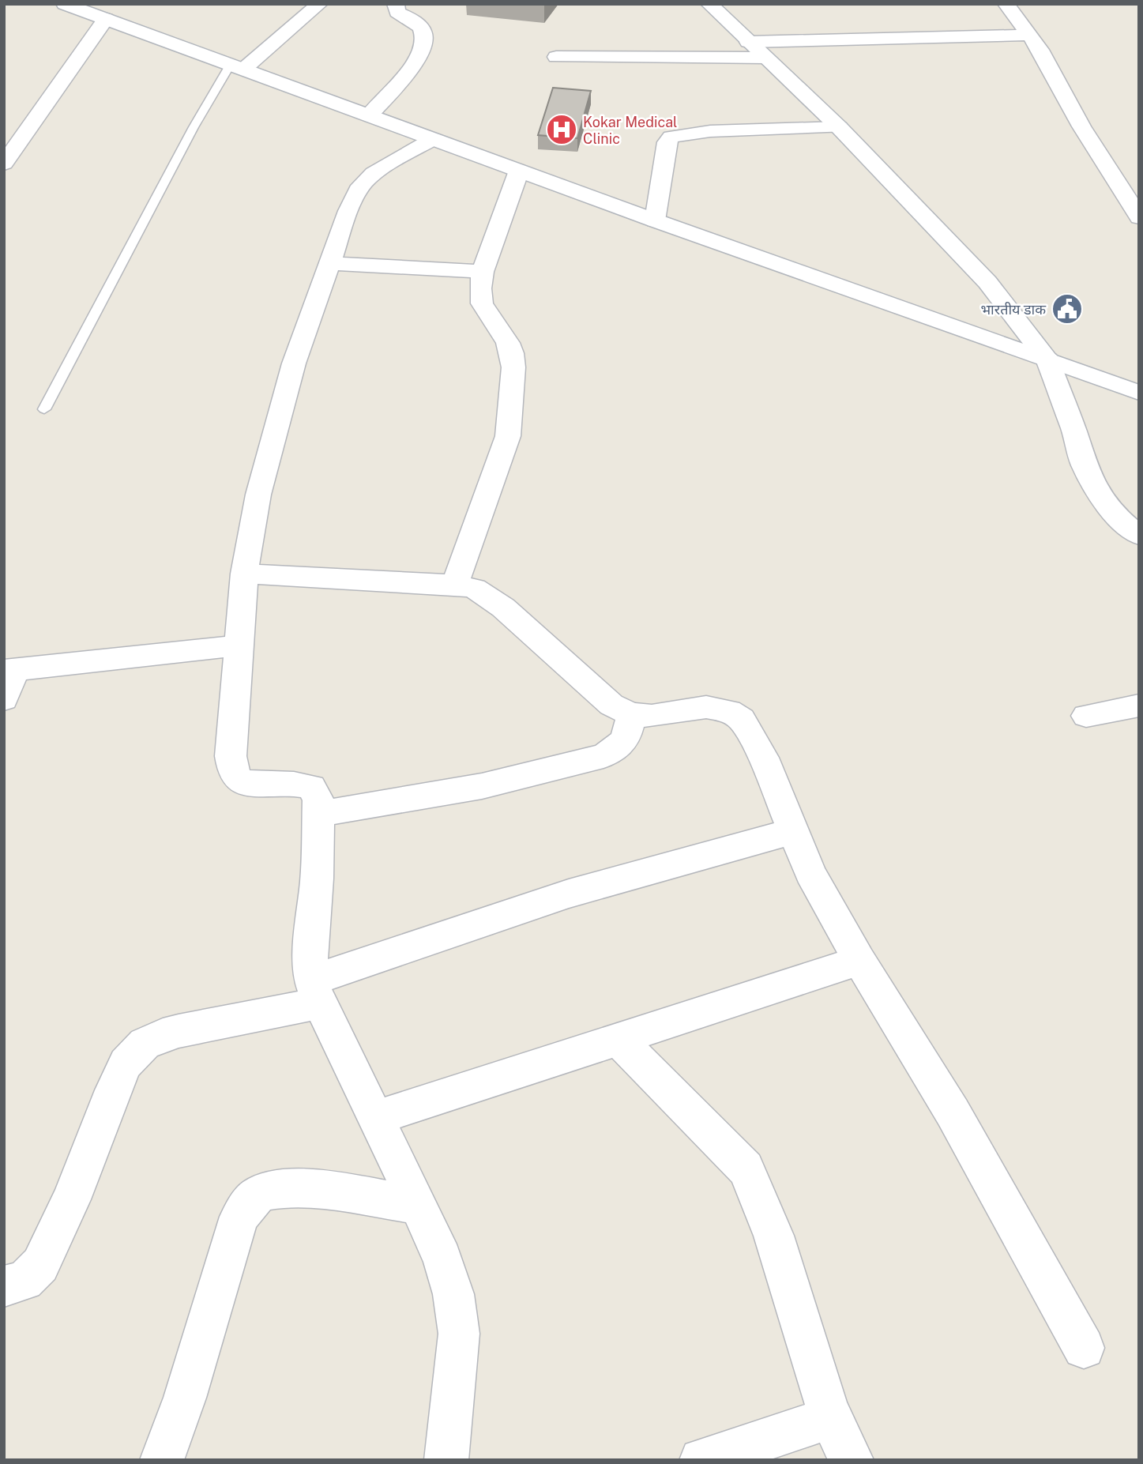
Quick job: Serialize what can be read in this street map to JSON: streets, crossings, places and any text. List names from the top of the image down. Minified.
{"places":{"hospital":["Kokar Medical Clinic"],"public building":["भारतीय डाक"]}}
